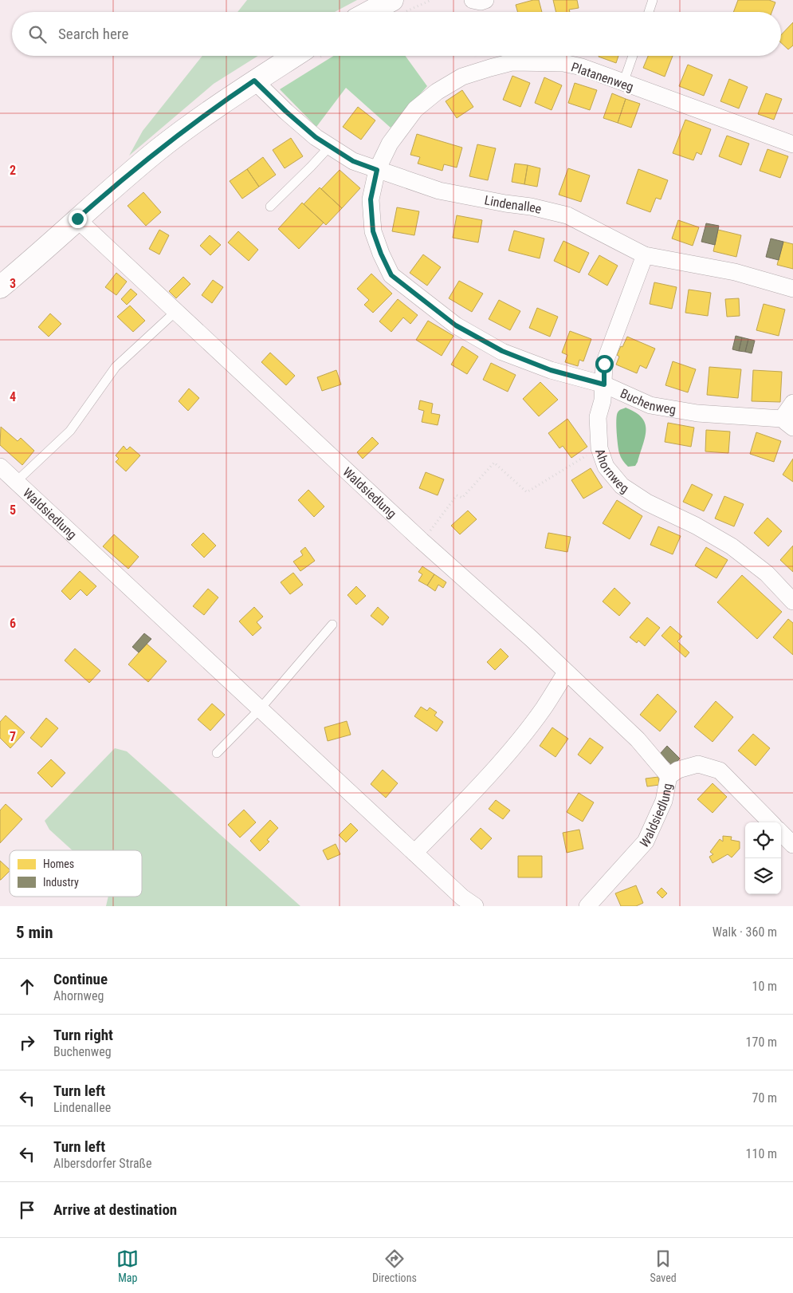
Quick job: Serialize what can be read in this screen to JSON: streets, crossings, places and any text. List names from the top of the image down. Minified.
{"streets":{"street":["Platanenweg","Lindenallee","Buchenweg","Ahornweg","Waldsiedlung"]},"crossings":[["Platanenweg","Lindenallee"],["Platanenweg","Buchenweg"],["Lindenallee","Buchenweg"],["Lindenallee","Ahornweg"],["Buchenweg","Ahornweg"]],"legend":["Homes","Industry"],"page":{"search":"Search here","heading":["5 min","Walk · 360 m"],"list":[["Continue","Ahornweg","10 m"],["Turn right","Buchenweg","170 m"],["Turn left","Lindenallee","70 m"],["Turn left","Albersdorfer Straße","110 m"],"Arrive at destination"],"nav":["Map","Directions","Saved"]},"grid":{"rows":["2","3","4","5","6","7"]}}
